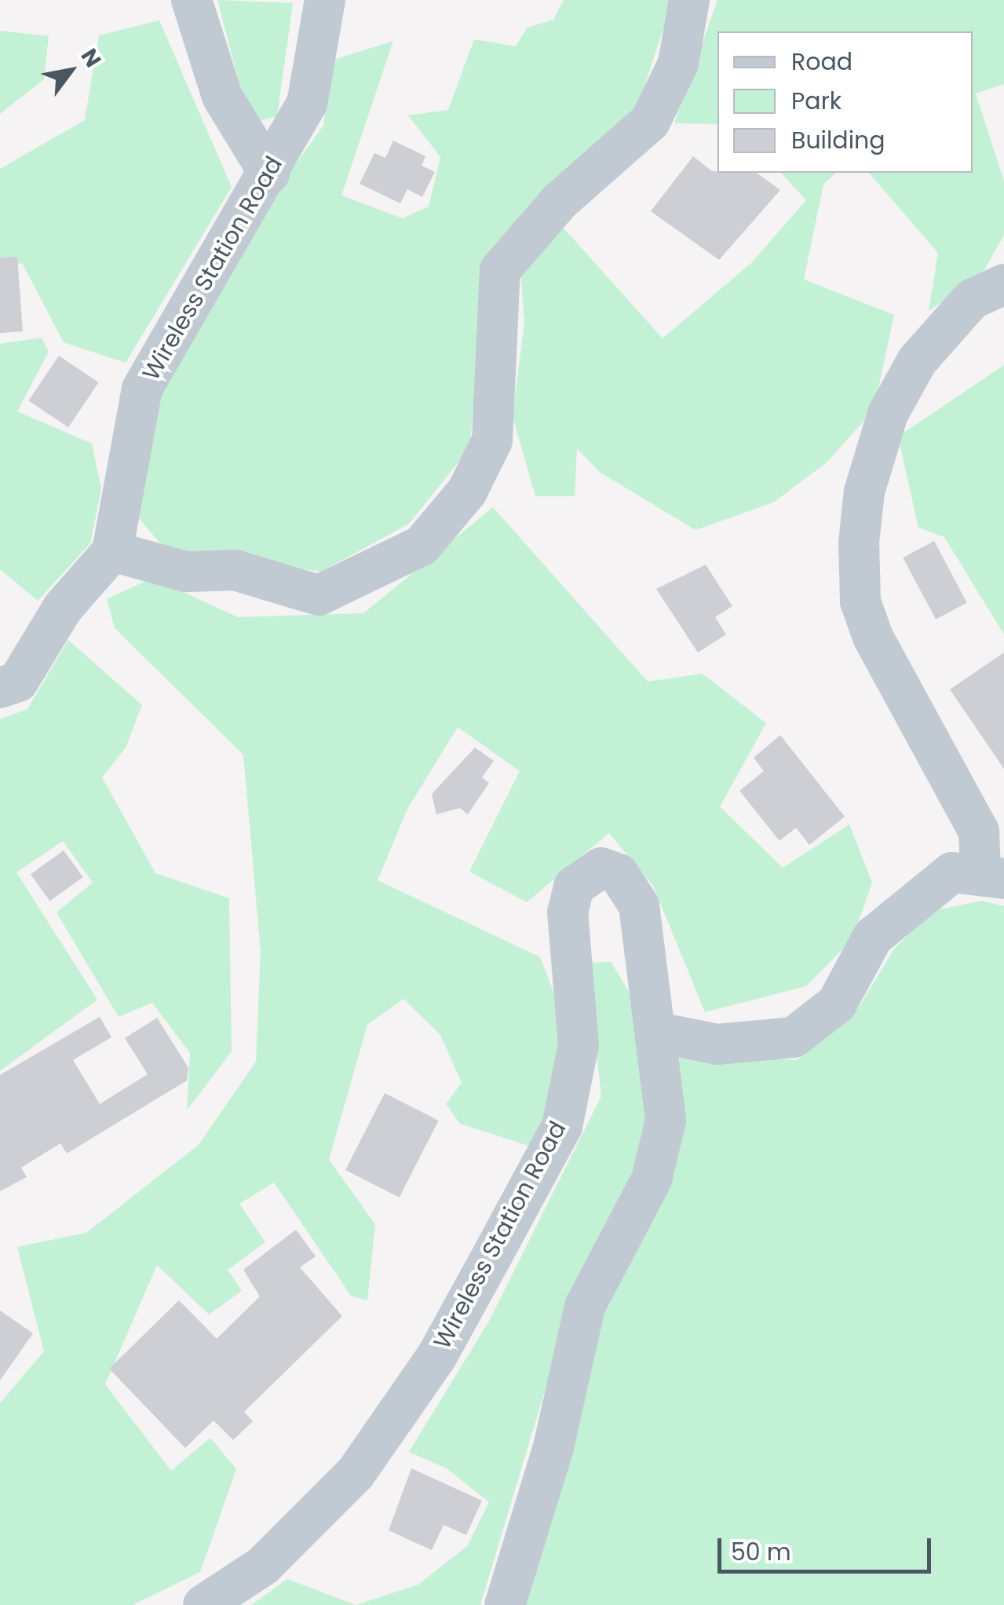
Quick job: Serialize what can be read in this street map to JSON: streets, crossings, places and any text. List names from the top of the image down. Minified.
{"streets":{"street":["Wireless Station Road"]},"legend":["Road","Park","Building"],"scale_bar":"50 m","north":"top right"}
